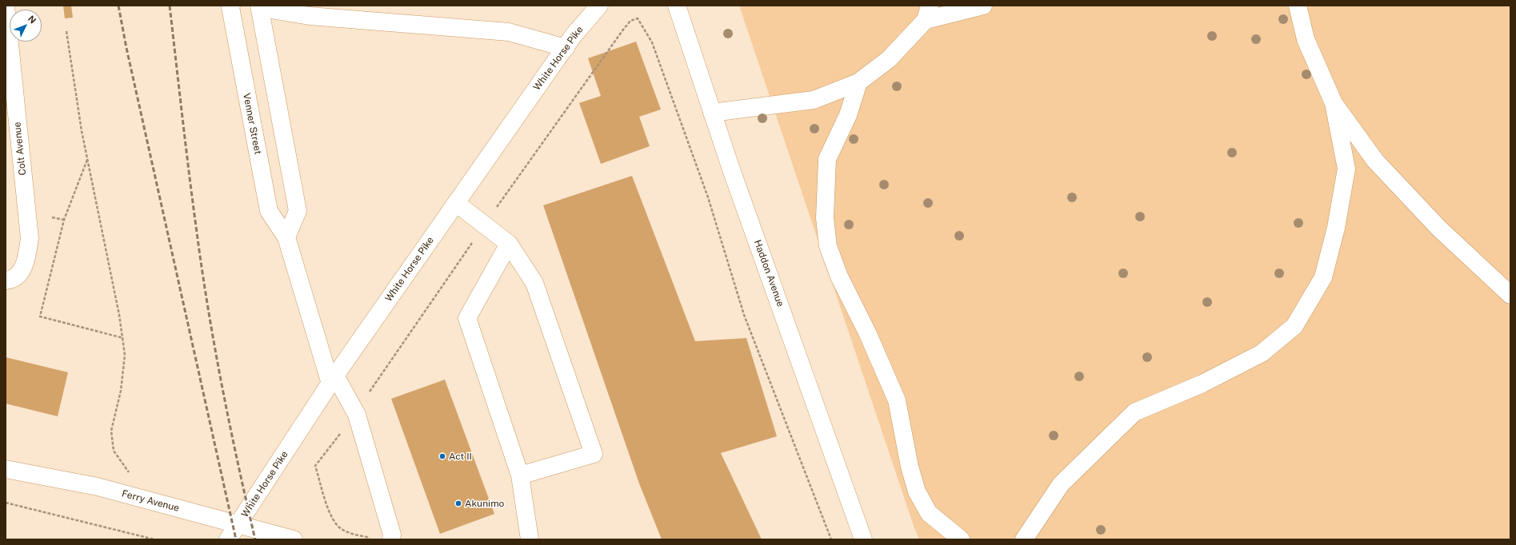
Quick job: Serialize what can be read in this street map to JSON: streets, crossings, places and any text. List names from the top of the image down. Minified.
{"streets":{"main road":["White Horse Pike","Venner Street","Colt Avenue","Haddon Avenue","Ferry Avenue"]},"crossings":[["White Horse Pike","Venner Street"],["White Horse Pike","Ferry Avenue"]],"places":["Act II","Akunimo"],"north":"top right"}
